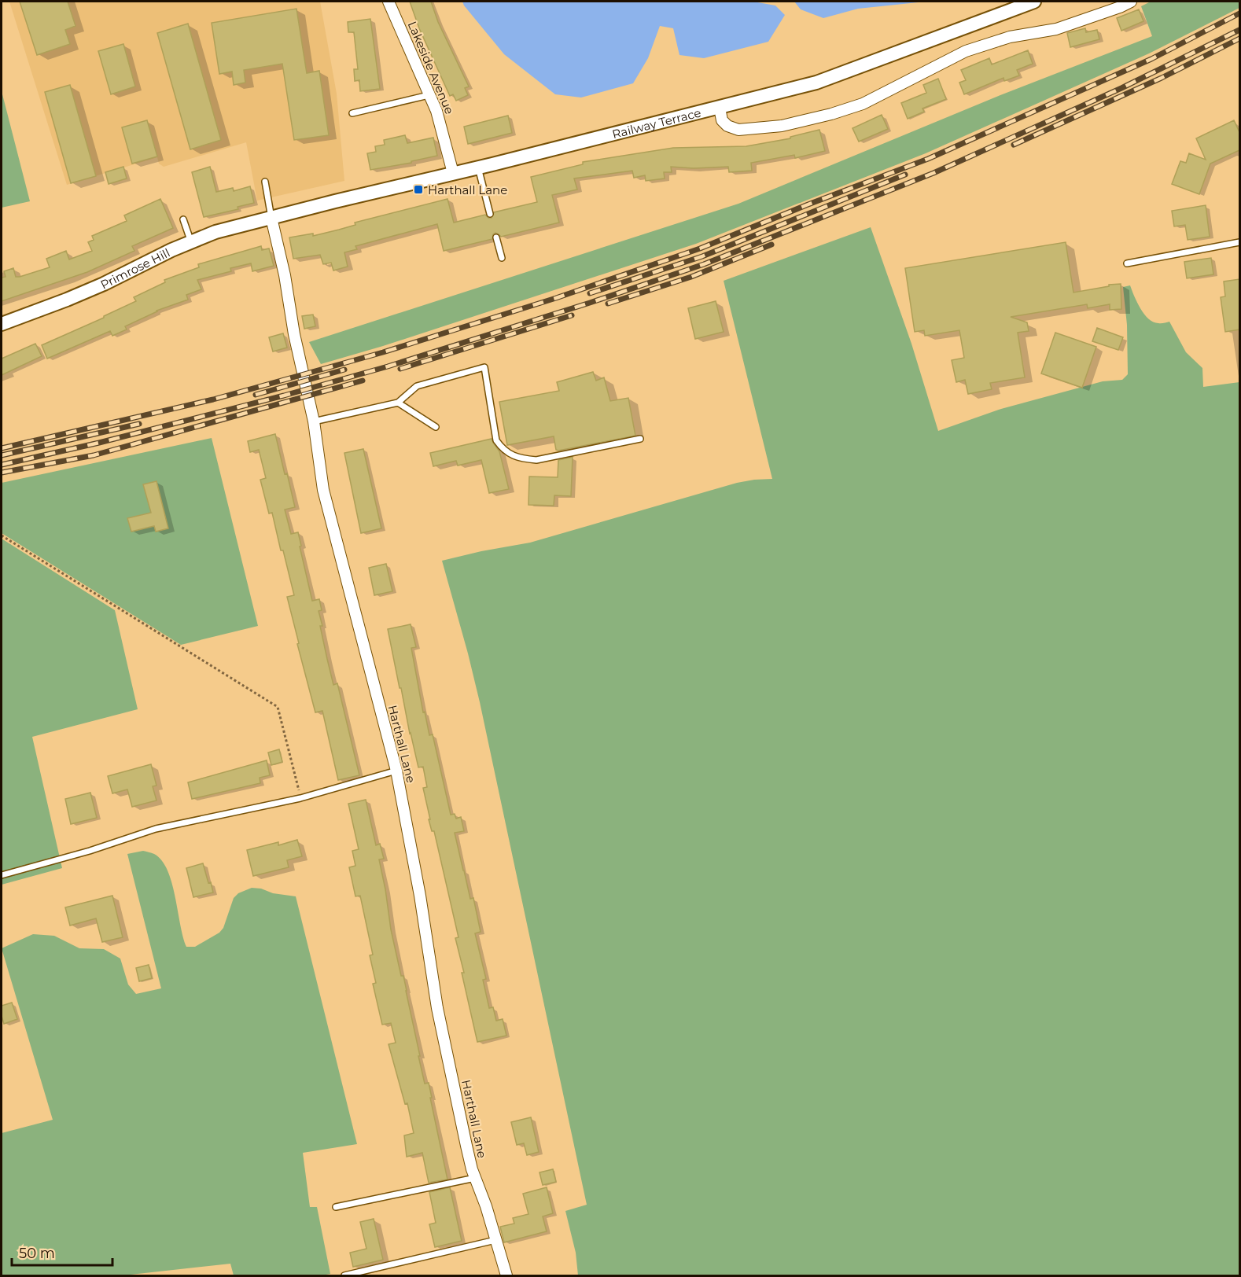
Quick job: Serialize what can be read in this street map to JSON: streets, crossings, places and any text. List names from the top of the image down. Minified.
{"streets":{"street":["Lakeside Avenue","Railway Terrace","Primrose Hill","Harthall Lane"]},"crossings":[["Lakeside Avenue","Railway Terrace"],["Railway Terrace","Primrose Hill"],["Railway Terrace","Harthall Lane"],["Primrose Hill","Harthall Lane"]],"places":{"transit":["Harthall Lane"]},"scale_bar":"50 m"}
